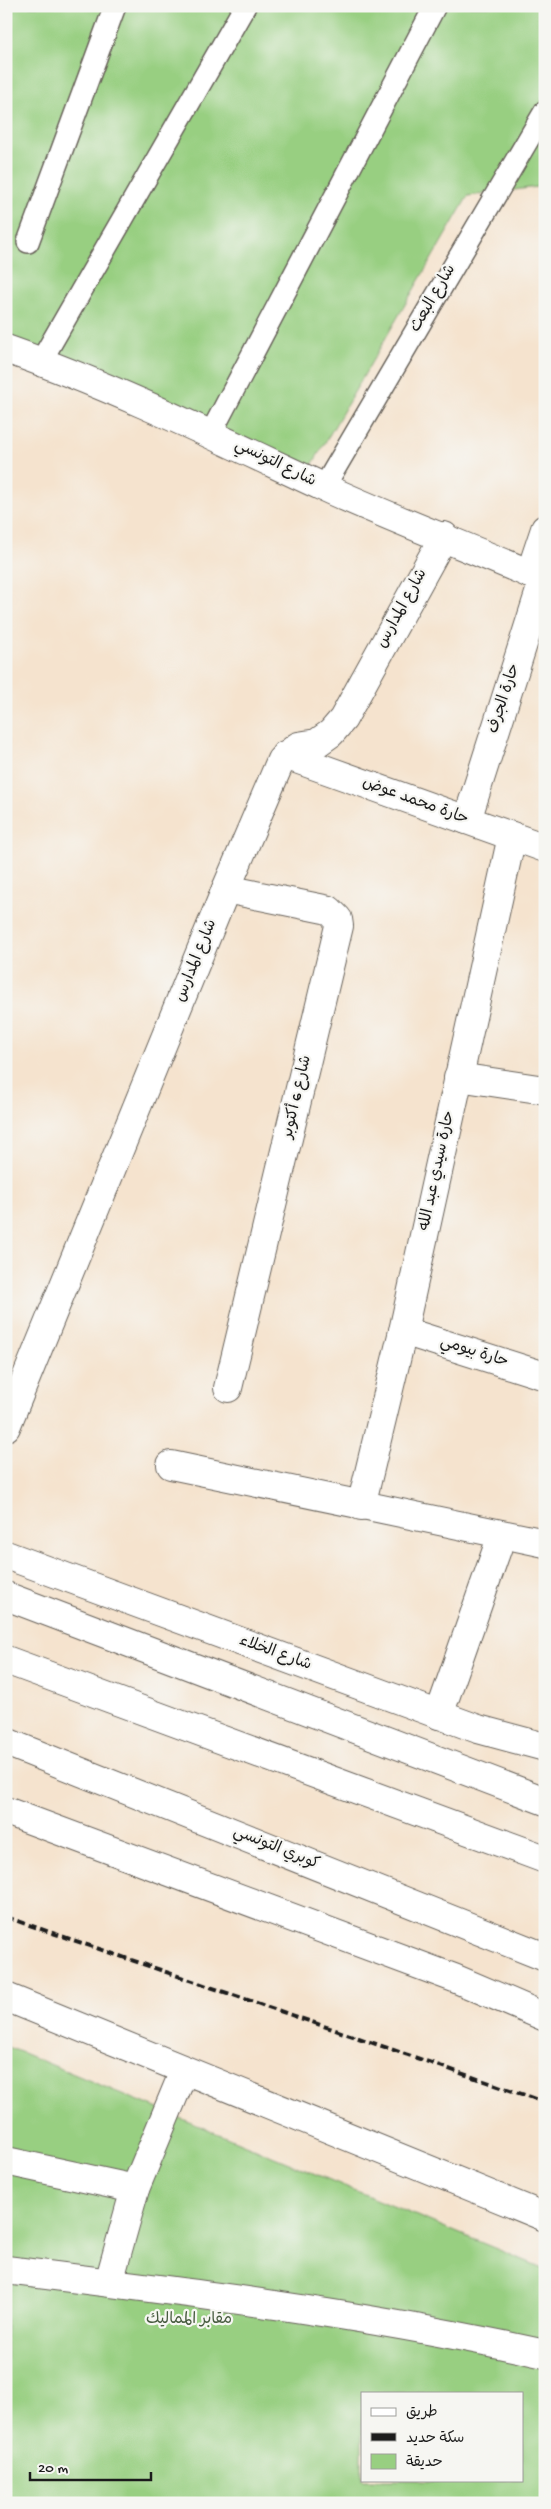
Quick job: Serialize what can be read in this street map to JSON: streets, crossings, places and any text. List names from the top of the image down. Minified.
{"streets":{"main road":["شارع التونسي","شارع المدارس","حارة الجرف","حارة محمد عوض","شارع 6 أكتوبر","حارة سيدي عبد الله","حارة بيومي","شارع الخلاء","كوبري التونسي"],"lane":["شارع البعث"]},"crossings":[["شارع البعث","شارع التونسي"],["شارع التونسي","شارع المدارس"],["شارع التونسي","حارة الجرف"],["شارع المدارس","حارة محمد عوض"],["شارع المدارس","شارع 6 أكتوبر"],["حارة الجرف","حارة محمد عوض"],["حارة محمد عوض","حارة سيدي عبد الله"],["حارة سيدي عبد الله","حارة بيومي"]],"parks":["مقابر المماليك"],"legend":["طريق","سكة حديد","حديقة"],"scale_bar":"20 m"}
